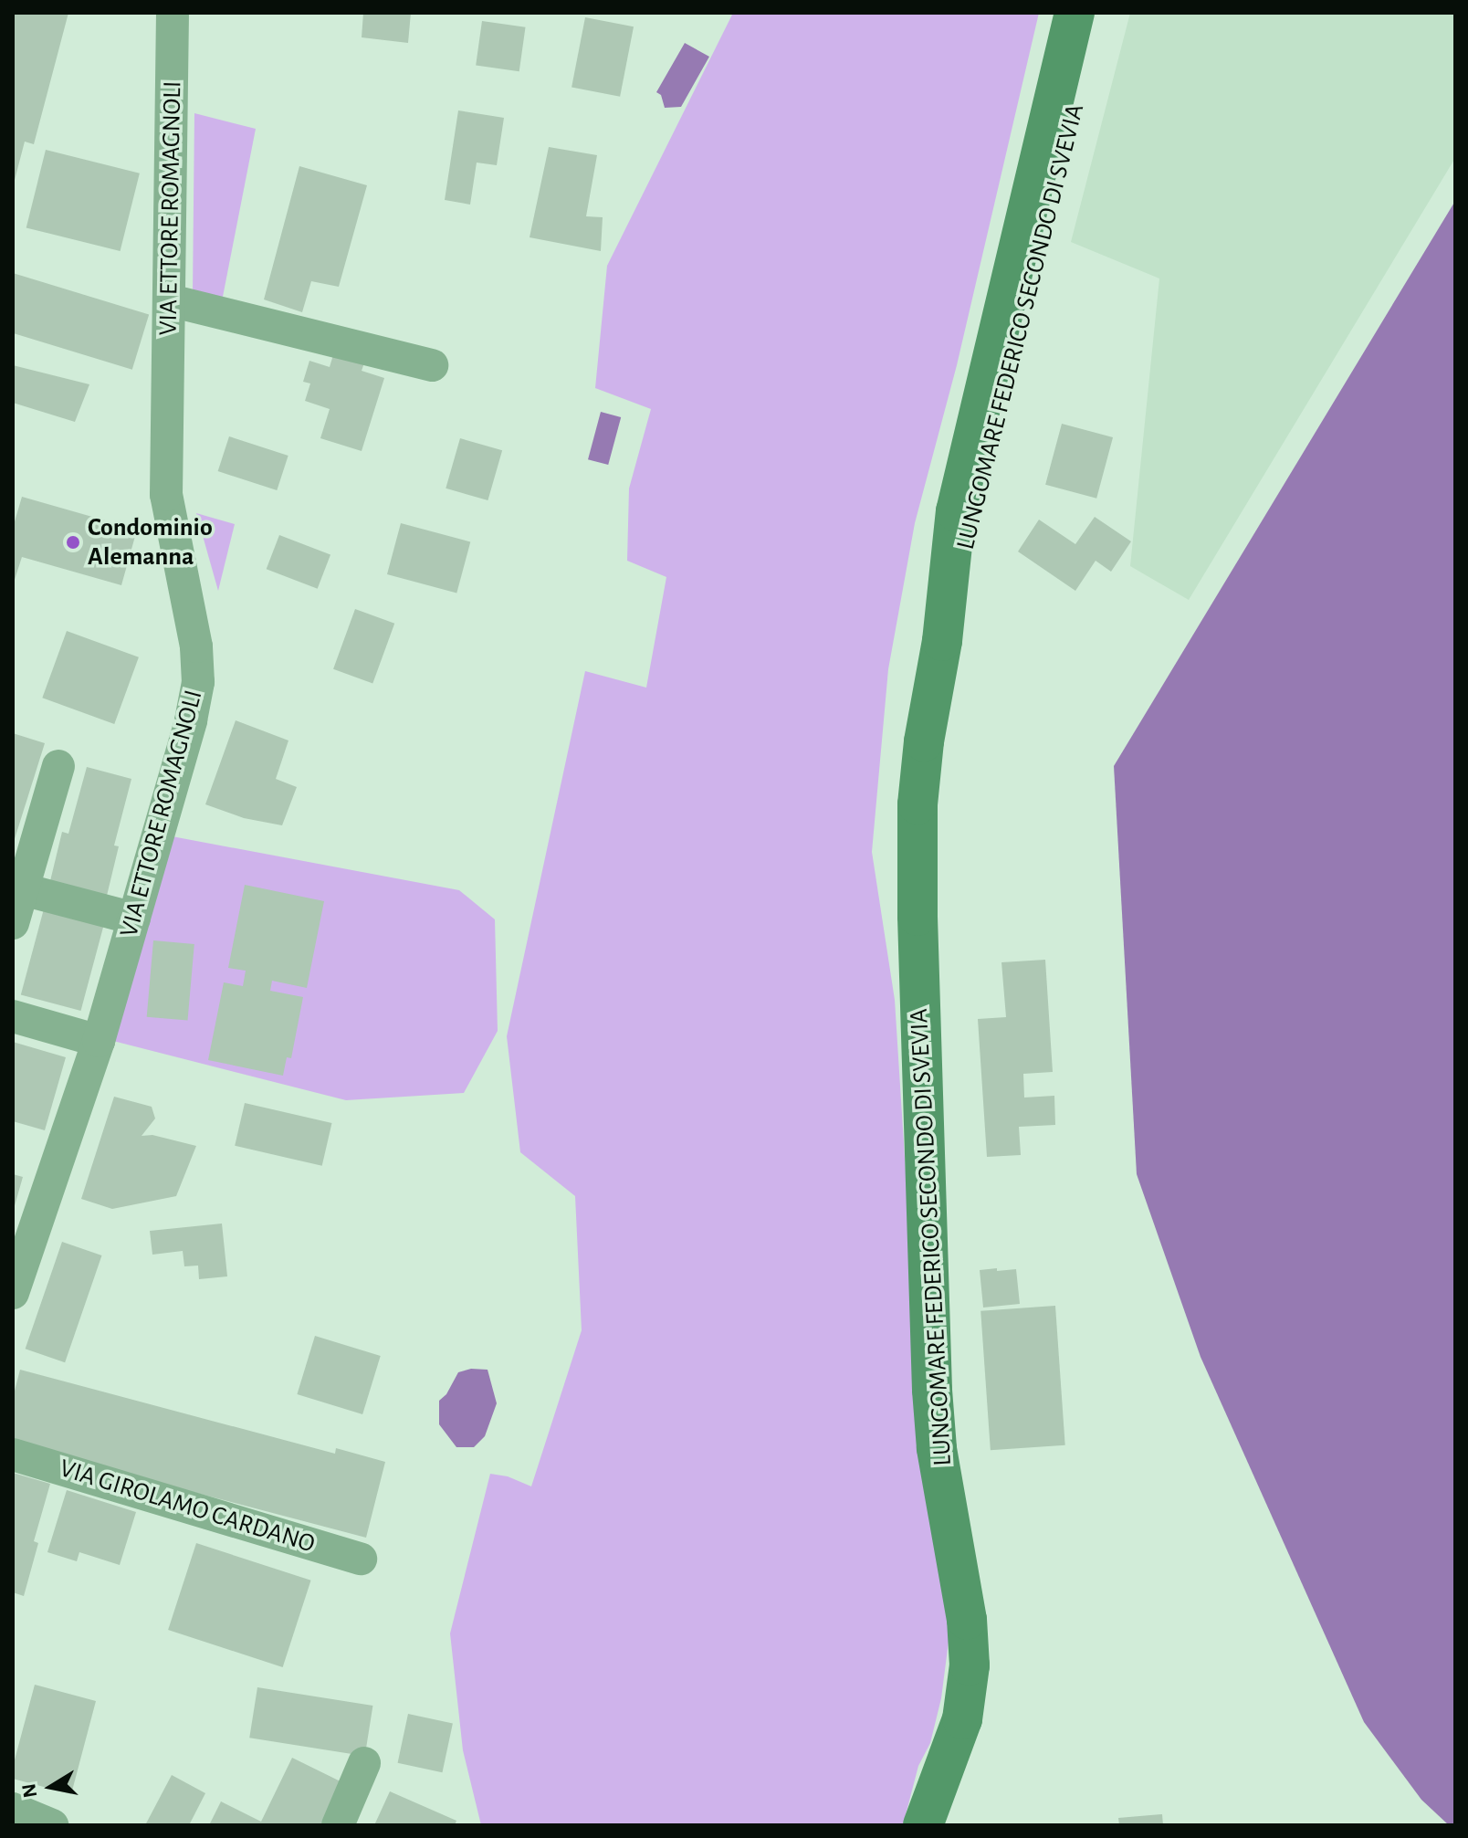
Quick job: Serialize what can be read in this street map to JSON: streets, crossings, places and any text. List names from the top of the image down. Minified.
{"streets":{"street":["VIA ETTORE ROMAGNOLI","LUNGOMARE FEDERICO SECONDO DI SVEVIA","VIA GIROLAMO CARDANO"]},"places":["Condominio Alemanna"],"north":"left"}
